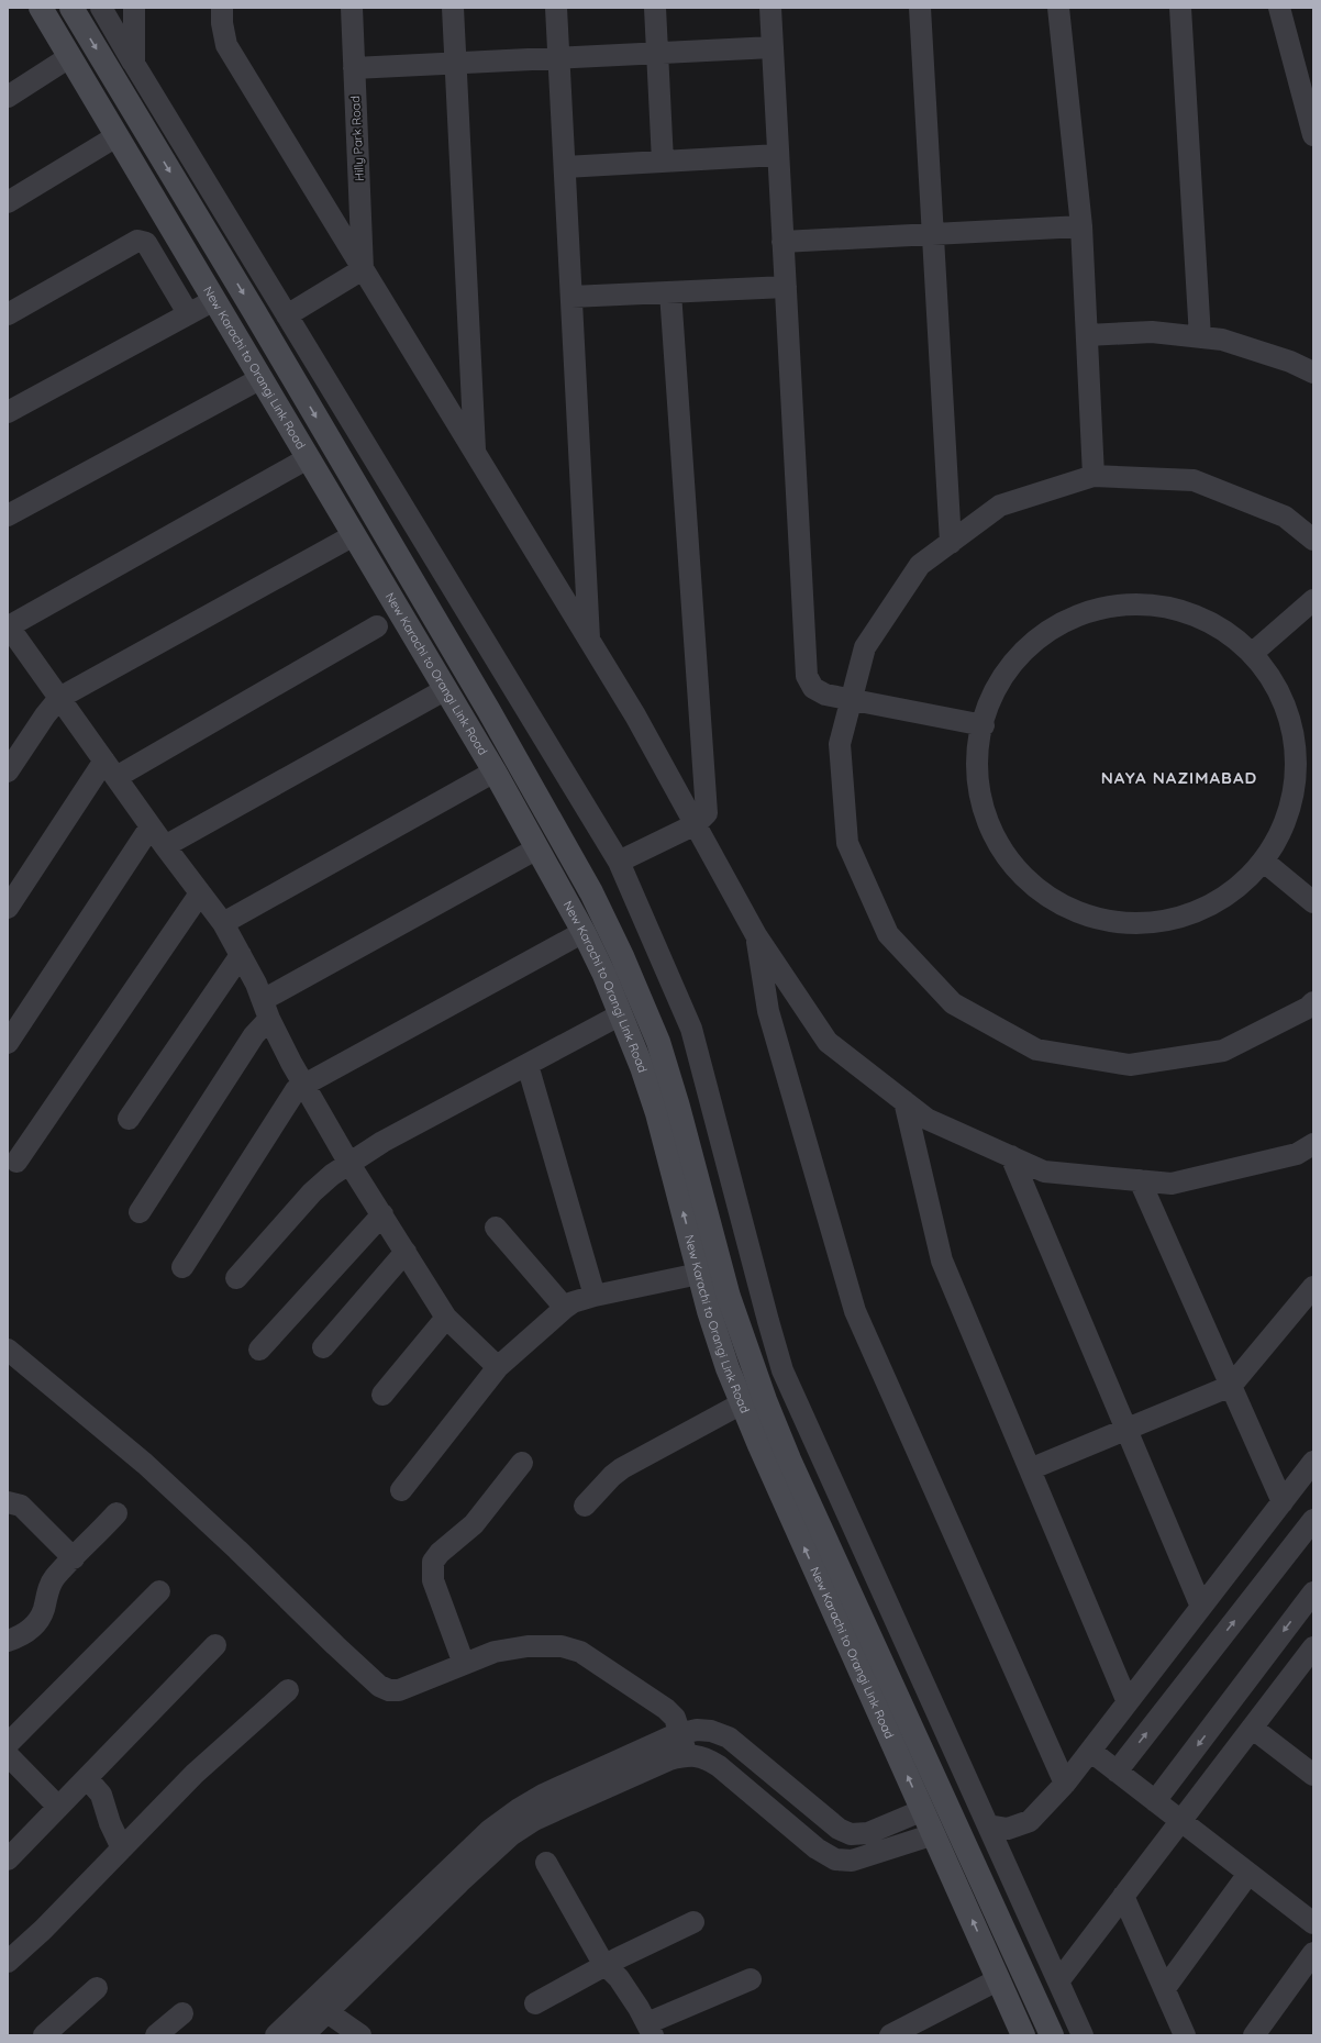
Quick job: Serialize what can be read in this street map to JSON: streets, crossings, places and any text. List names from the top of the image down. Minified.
{"streets":{"street":["Hilly Park Road","New Karachi to Orangi Link Road"]},"districts":["NAYA NAZIMABAD"]}
